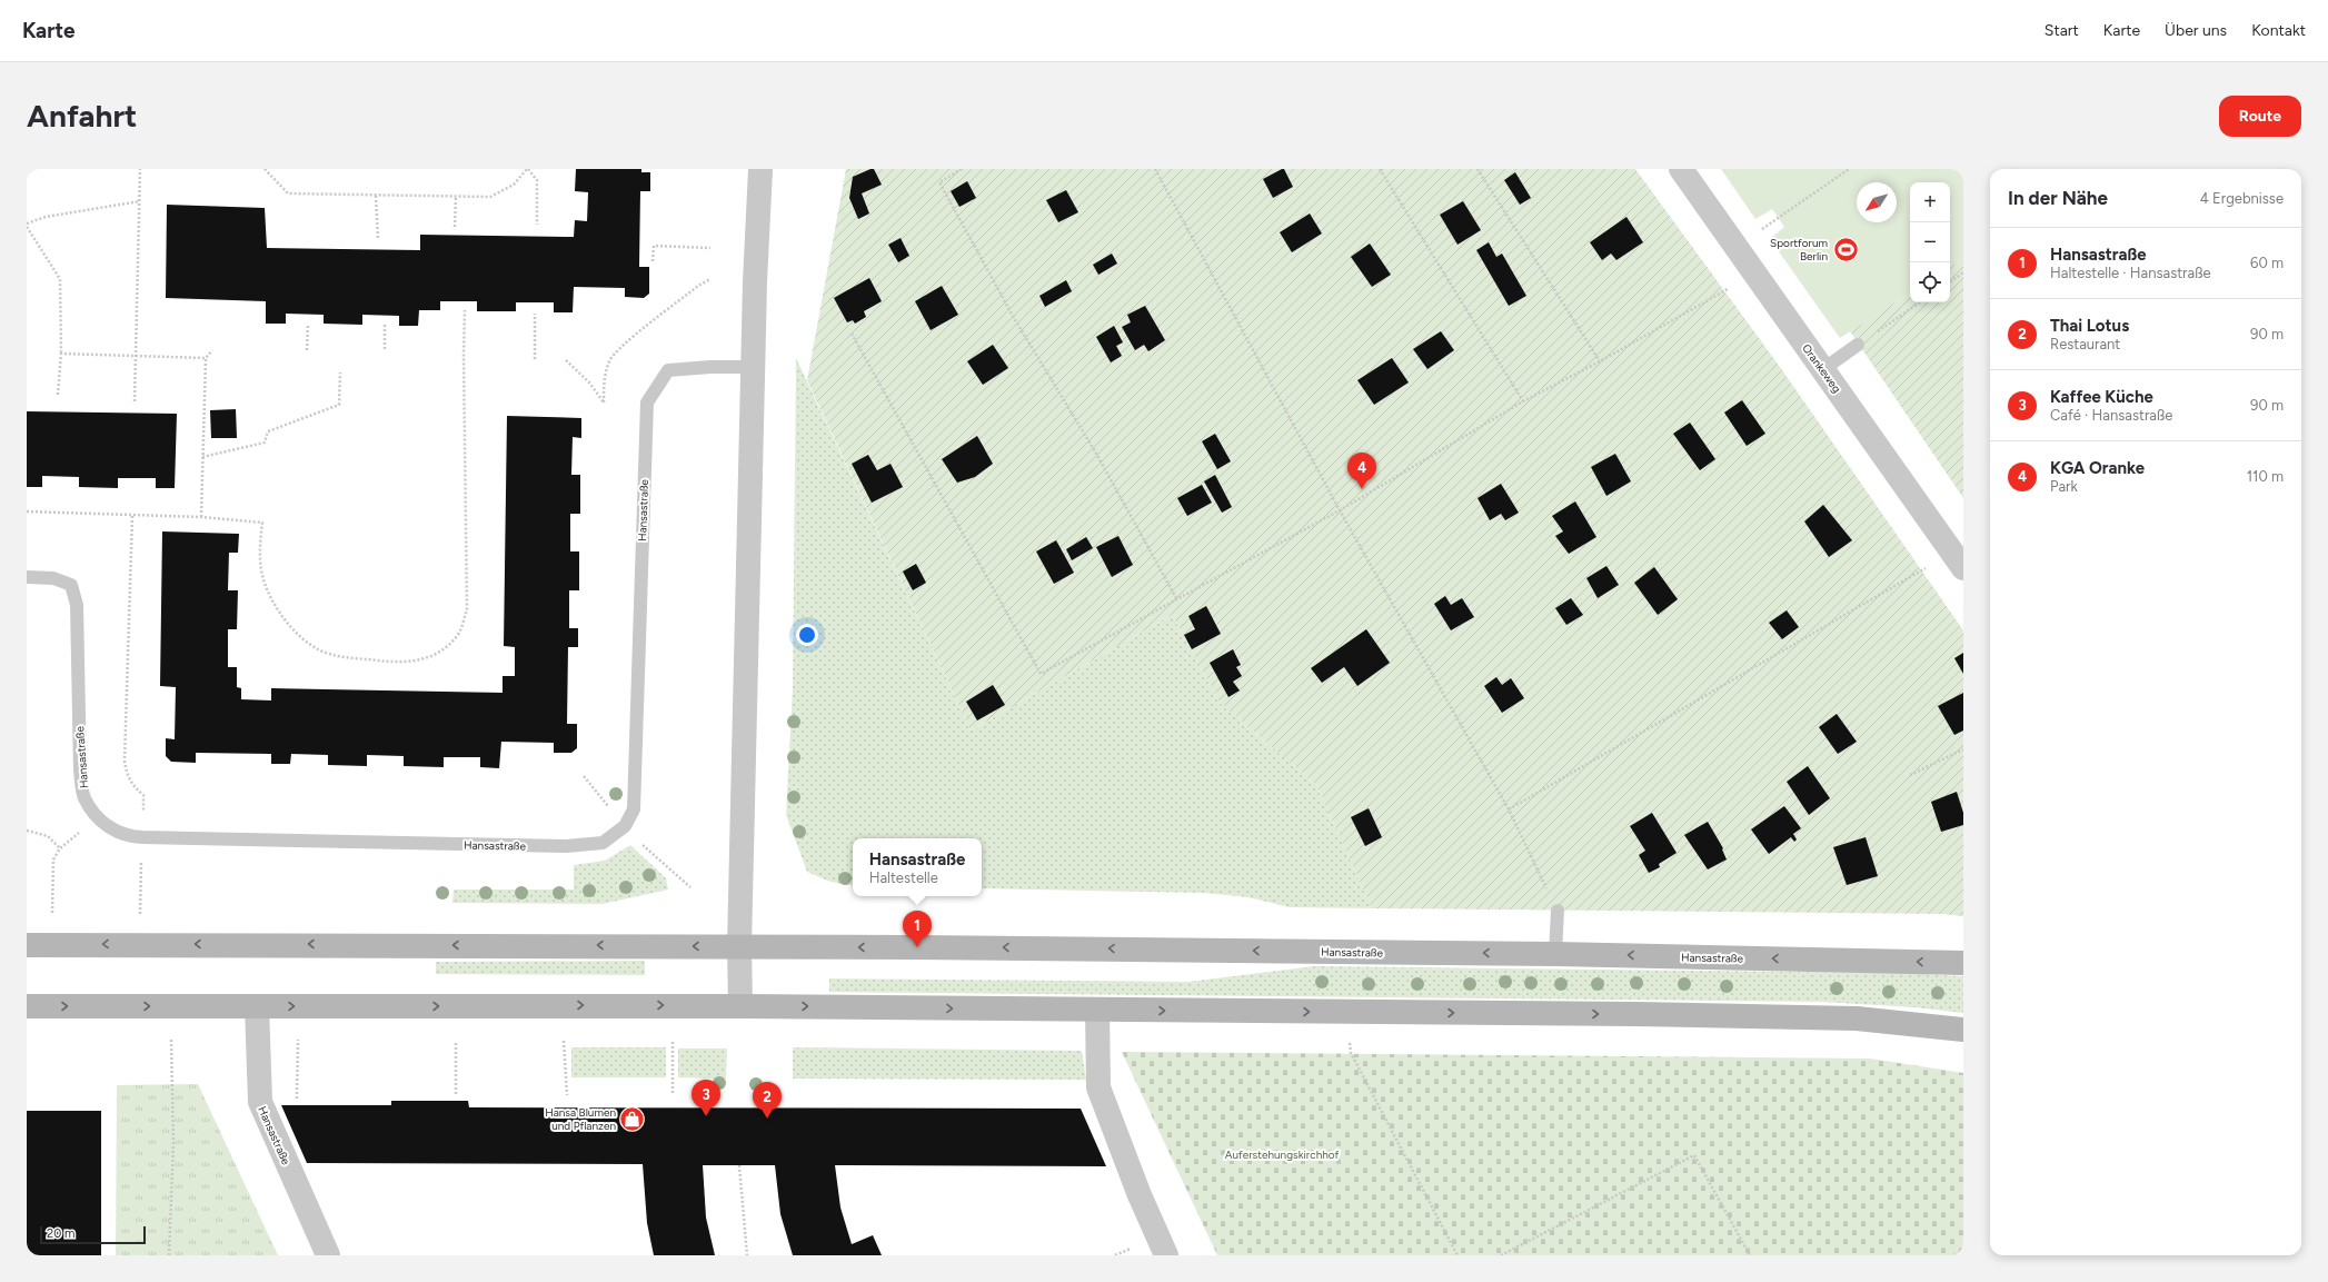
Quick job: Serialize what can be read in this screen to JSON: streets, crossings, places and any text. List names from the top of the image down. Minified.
{"streets":{"main road":["Hansastraße"],"street":["Orankeweg"]},"one_way":["Hansastraße"],"parks":["Auferstehungskirchhof"],"places":{"sports":["Sportforum Berlin"],"shop":["Hansa Blumen und Pflanzen"]},"scale_bar":"20 m","north":"bottom left","page":{"header":"Karte","nav":["Start","Karte","Über uns","Kontakt"],"buttons":"Route","title":"Anfahrt","heading":["In der Nähe","4 Ergebnisse"],"map_buttons":["+","−"],"list":[{"mark":"1","name":"Hansastraße","note":"Haltestelle · Hansastraße","value":"60 m"},{"mark":"2","name":"Thai Lotus","note":"Restaurant","value":"90 m"},{"mark":"3","name":"Kaffee Küche","note":"Café · Hansastraße","value":"90 m"},{"mark":"4","name":"KGA Oranke","note":"Park","value":"110 m"}],"pins":["4","1","3","2"],"popup":["Hansastraße","Haltestelle"],"scale":"20 m"}}
